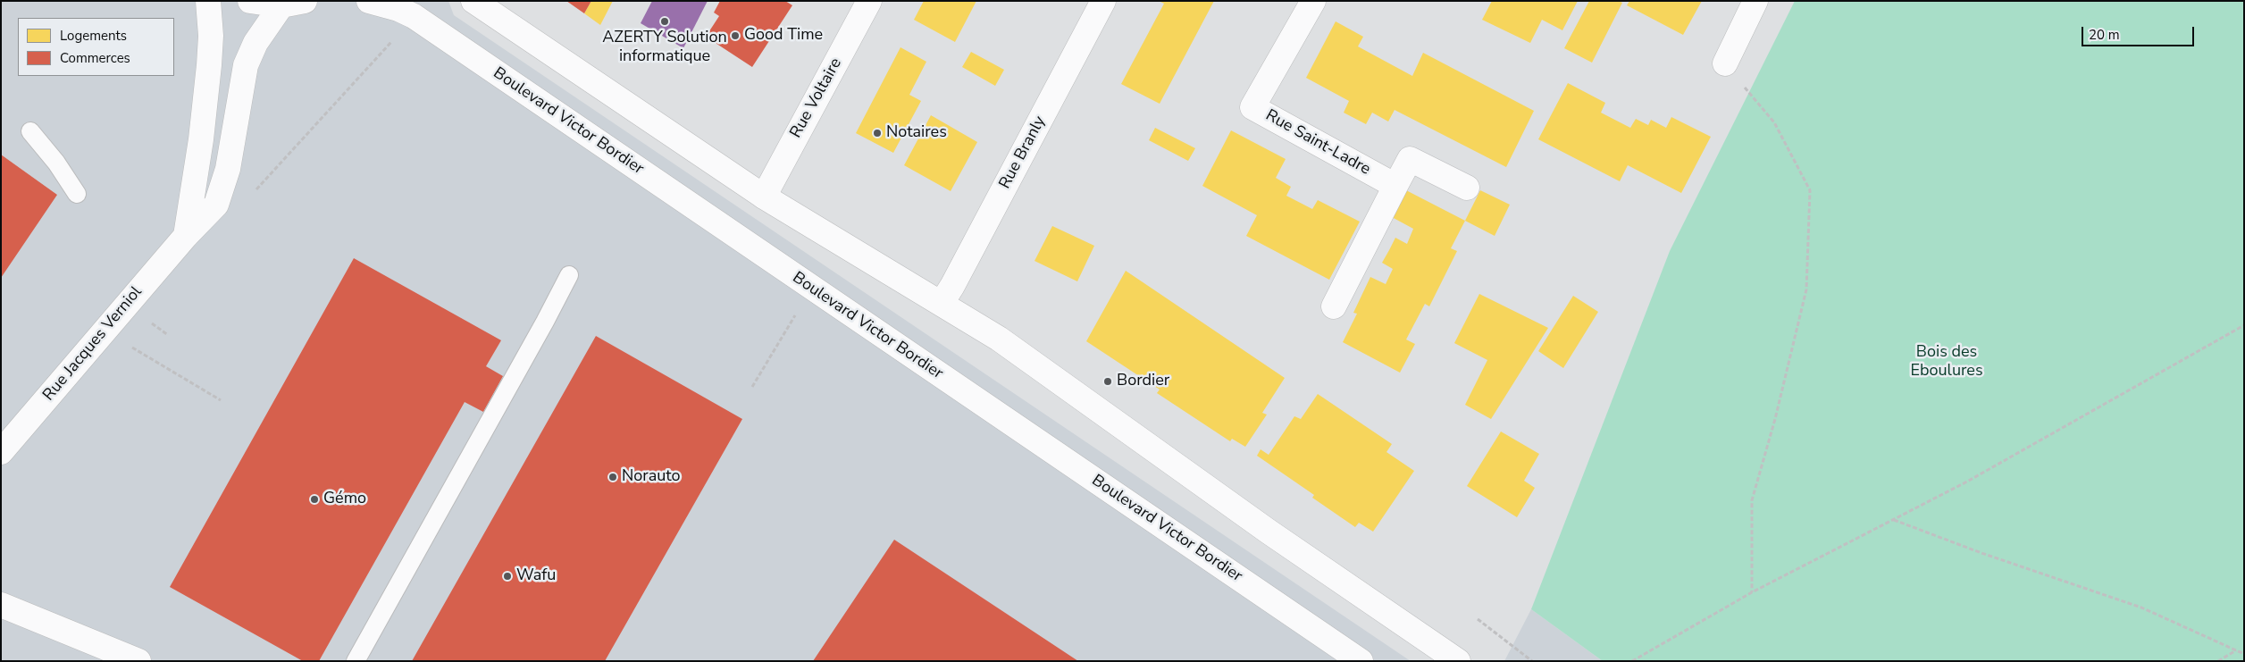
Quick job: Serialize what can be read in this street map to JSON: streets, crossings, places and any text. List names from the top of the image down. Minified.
{"streets":{"main road":["Rue Voltaire","Boulevard Victor Bordier","Rue Saint-Ladre","Rue Branly","Rue Jacques Verniol"]},"parks":["Bois des Eboulures"],"places":["AZERTY Solution informatique","Good Time","Notaires","Bordier","Norauto","Gémo","Wafu"],"legend":["Logements","Commerces"],"scale_bar":"20 m"}
